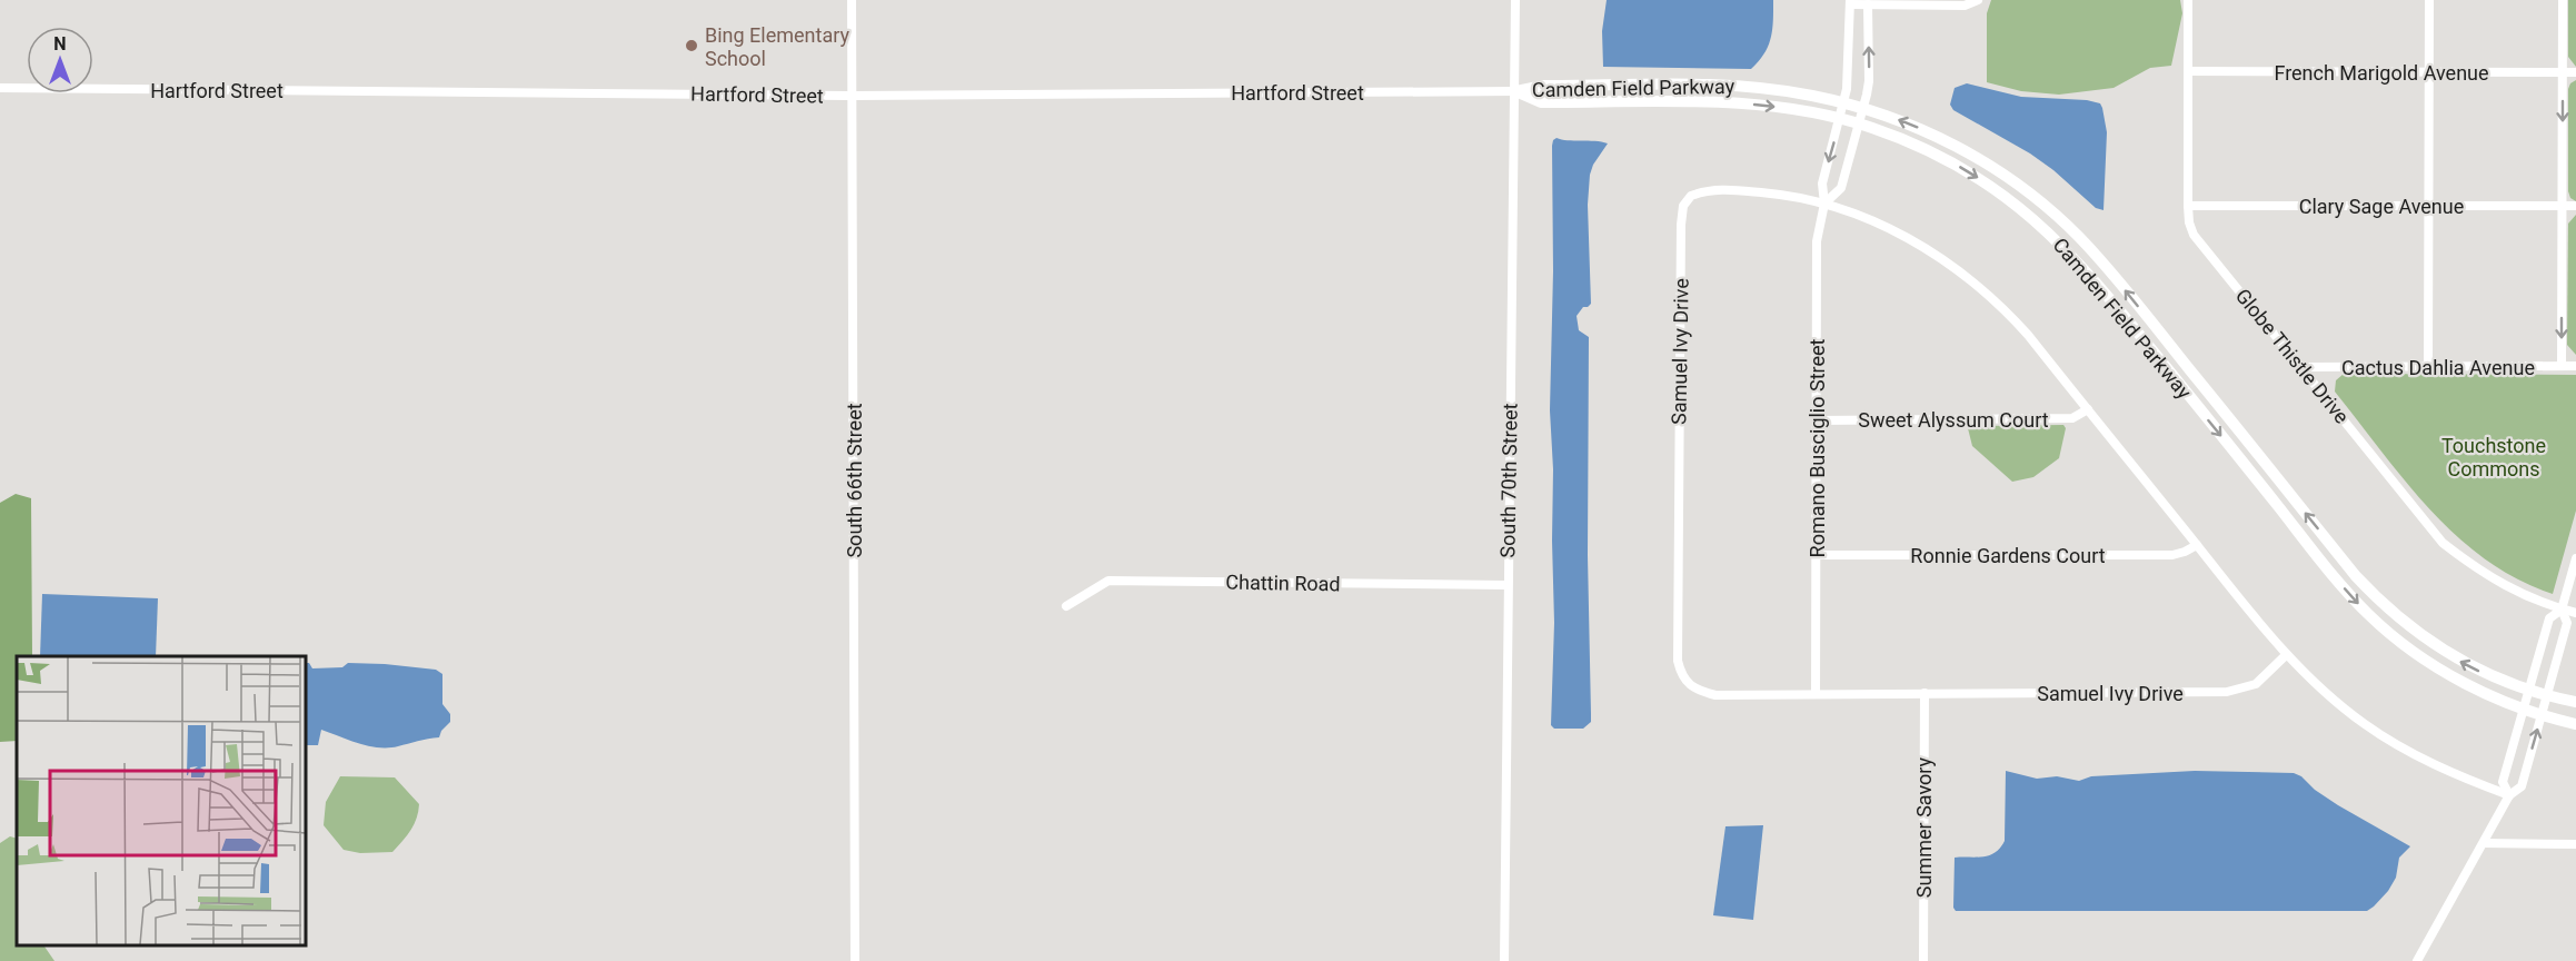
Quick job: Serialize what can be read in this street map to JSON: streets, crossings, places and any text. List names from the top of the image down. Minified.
{"streets":{"street":["French Marigold Avenue","Camden Field Parkway","Hartford Street","Clary Sage Avenue","Samuel Ivy Drive","Globe Thistle Drive","Cactus Dahlia Avenue","Sweet Alyssum Court","Romano Busciglio Street","South 66th Street","South 70th Street","Ronnie Gardens Court","Chattin Road","Summer Savory"]},"crossings":[["French Marigold Avenue","Globe Thistle Drive"],["Camden Field Parkway","Hartford Street"],["Camden Field Parkway","Romano Busciglio Street"],["Camden Field Parkway","South 70th Street"],["Hartford Street","South 66th Street"],["Hartford Street","South 70th Street"],["Clary Sage Avenue","Globe Thistle Drive"],["Samuel Ivy Drive","Sweet Alyssum Court"],["Samuel Ivy Drive","Romano Busciglio Street"],["Samuel Ivy Drive","Ronnie Gardens Court"],["Samuel Ivy Drive","Summer Savory"],["Globe Thistle Drive","Cactus Dahlia Avenue"],["Sweet Alyssum Court","Romano Busciglio Street"],["Romano Busciglio Street","Ronnie Gardens Court"],["South 70th Street","Chattin Road"]],"parks":["Touchstone Commons"],"places":["Bing Elementary School"],"north":"top"}
